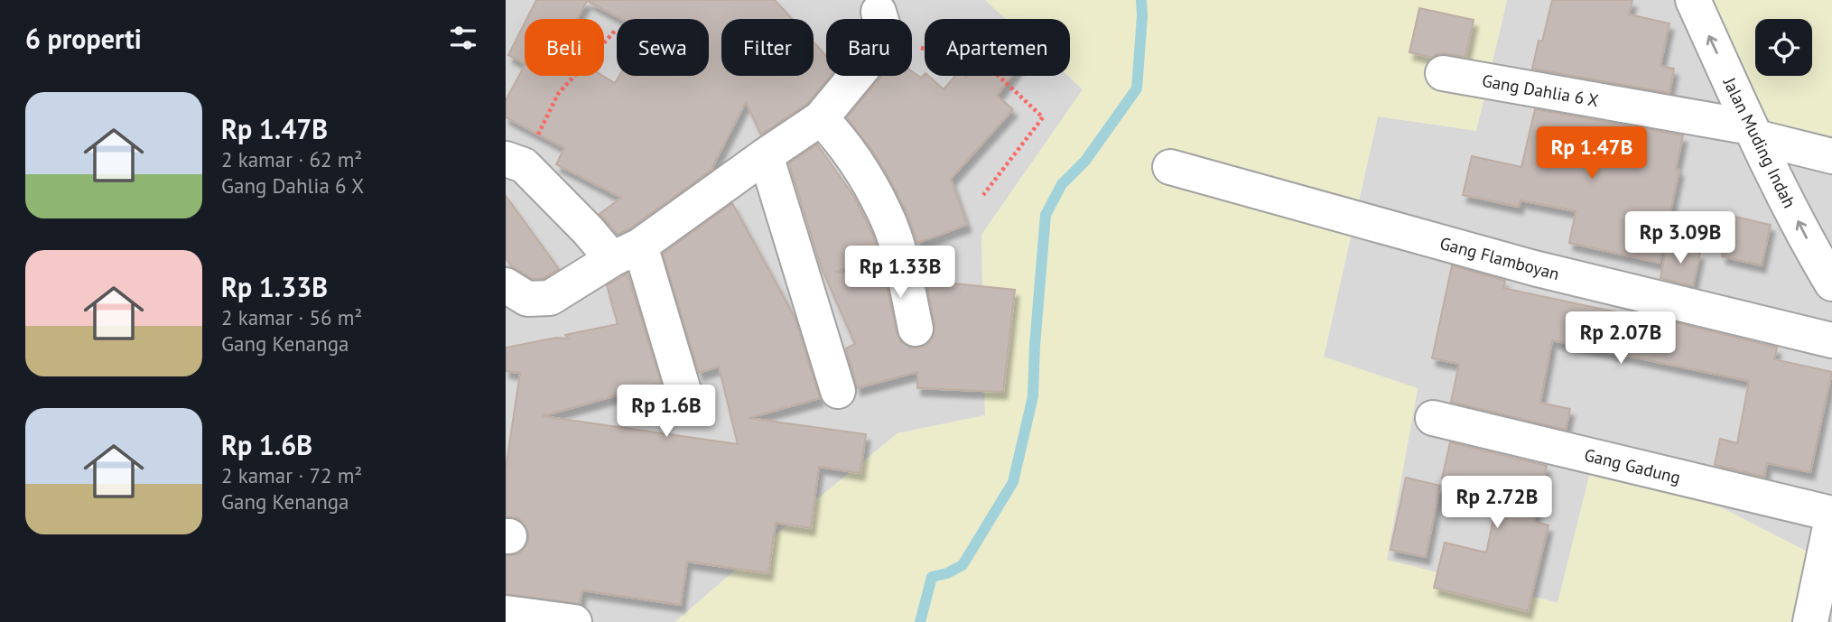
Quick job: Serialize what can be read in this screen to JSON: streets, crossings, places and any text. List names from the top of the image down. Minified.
{"streets":{"street":["Gang Dahlia 6 X","Jalan Muding Indah","Gang Flamboyan","Gang Gadung"]},"crossings":[["Gang Dahlia 6 X","Jalan Muding Indah"]],"one_way":["Jalan Muding Indah"],"page":{"heading":"6 properti","chip":["Beli","Sewa","Filter","Baru","Apartemen"],"list":[{"name":"Rp 1.47B","note":"2 kamar · 62 m² · Gang Dahlia 6 X"},{"name":"Rp 1.33B","note":"2 kamar · 56 m² · Gang Kenanga"},{"name":"Rp 1.6B","note":"2 kamar · 72 m² · Gang Kenanga"}],"price":["Rp 1.47B","Rp 3.09B","Rp 1.33B","Rp 2.07B","Rp 1.6B","Rp 2.72B"]}}
